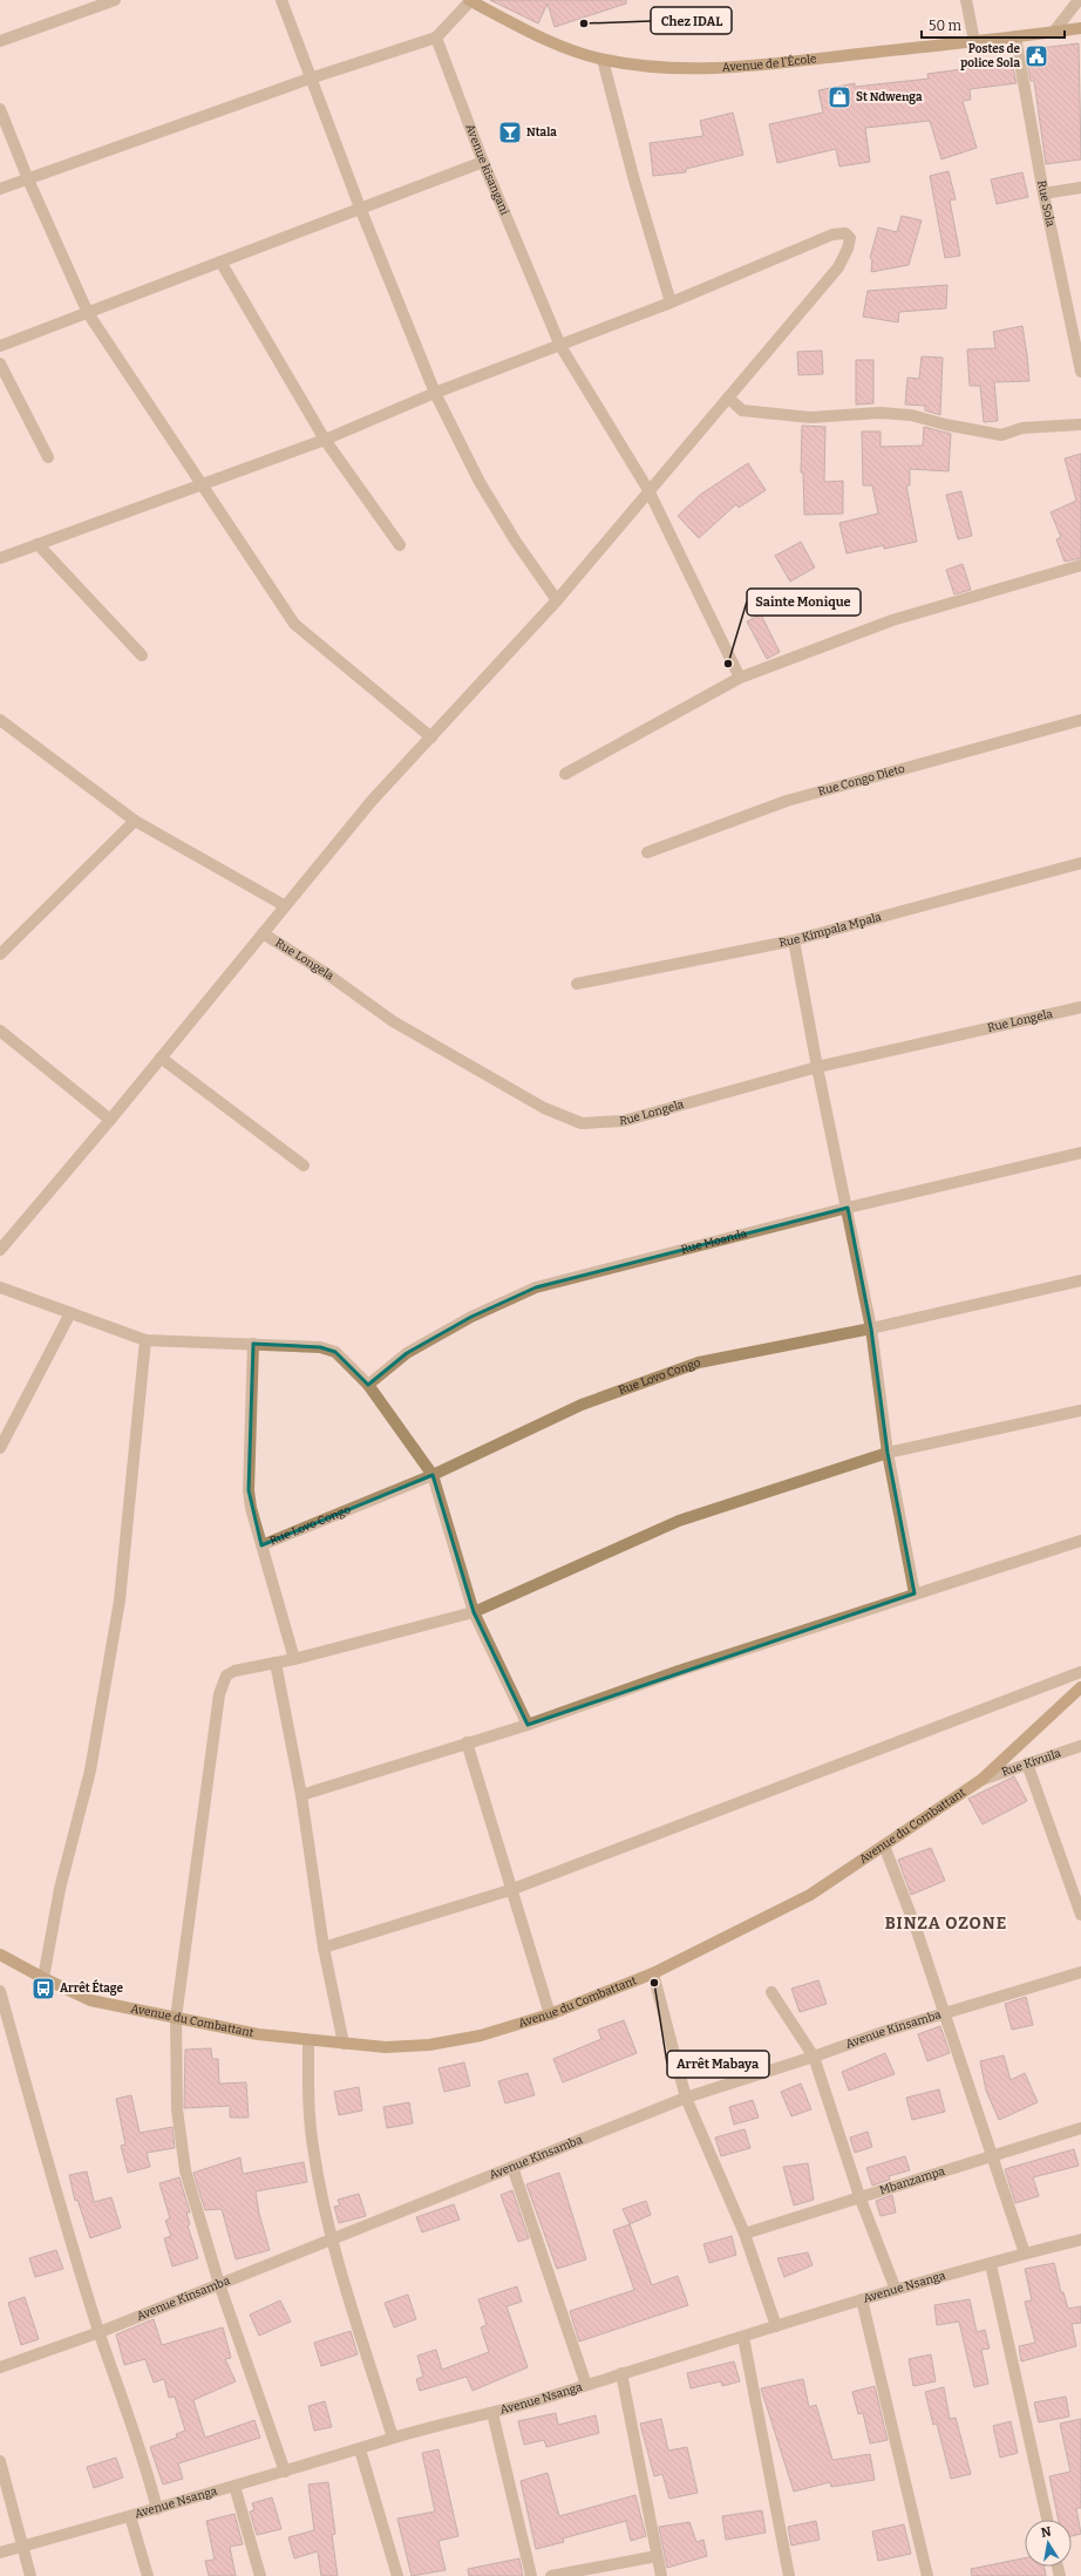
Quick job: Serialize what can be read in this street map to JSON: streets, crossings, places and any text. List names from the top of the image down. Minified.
{"streets":{"street":["Avenue de l'École","Avenue kisangani","Rue Sola","Rue Congo Dieto","Rue Kimpala Mpala","Rue Longela","Rue Moanda","Rue Lovo Congo","Rue Kivuila","Avenue du Combattant","Avenue Kinsamba","Mbanzampa","Avenue Nsanga"]},"crossings":[["Avenue de l'École","Rue Sola"],["Rue Kivuila","Avenue du Combattant"]],"districts":["BINZA OZONE"],"places":{"other":["Chez IDAL","Sainte Monique","Arrêt Mabaya"],"public building":["Postes de police Sola"],"shop":["St Ndwenga"],"bar":["Ntala"],"bus stop":["Arrêt Étage"]},"scale_bar":"50 m","north":"top"}
